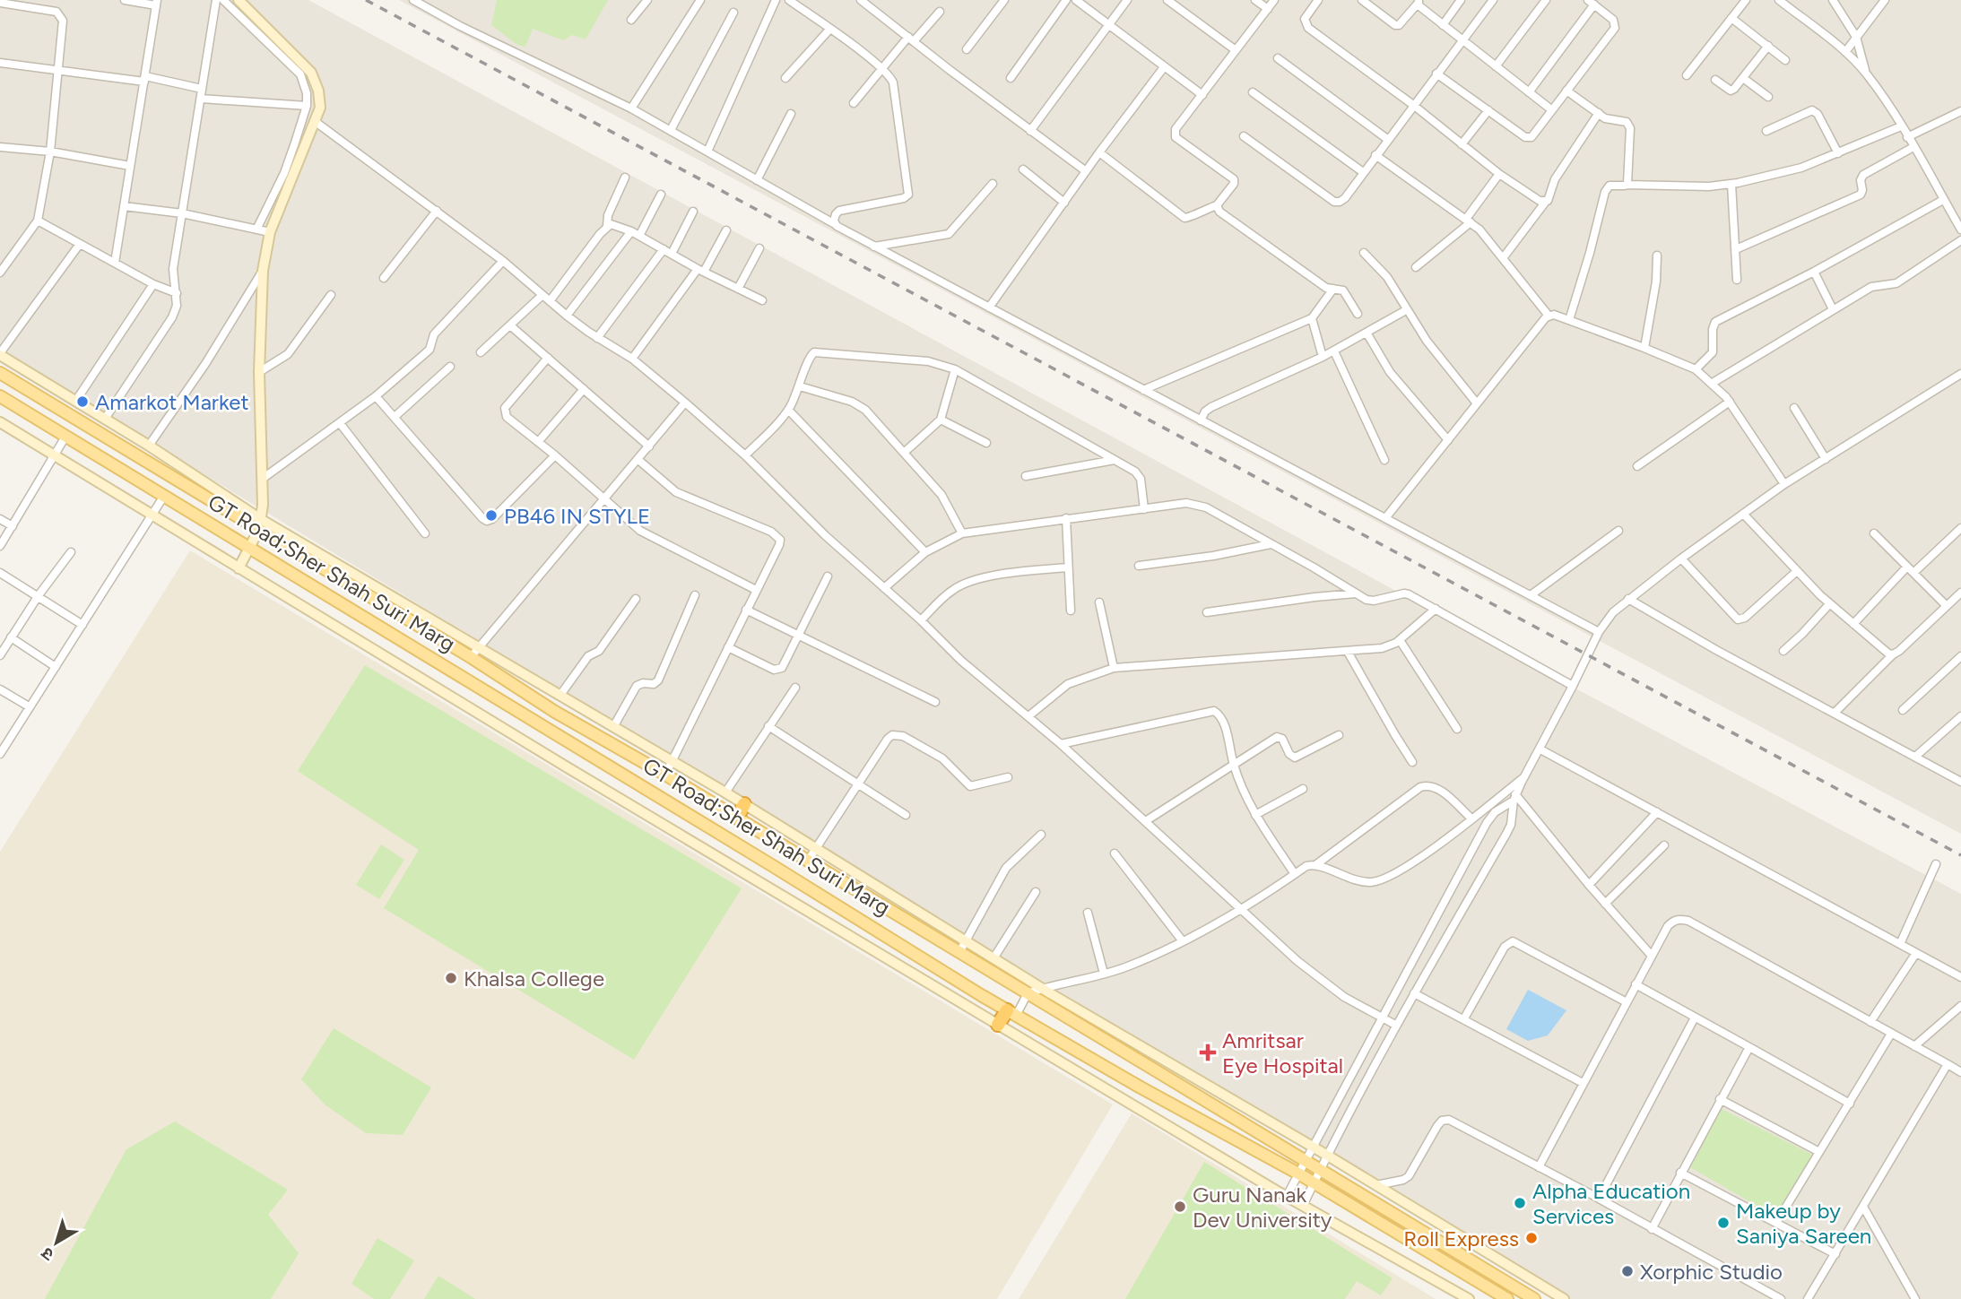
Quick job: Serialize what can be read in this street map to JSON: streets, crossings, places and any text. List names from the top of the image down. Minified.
{"streets":{"main road":["GT Road;Sher Shah Suri Marg"]},"places":{"other":["Amarkot Market","PB46 IN STYLE","Khalsa College","Alpha Education Services","Guru Nanak Dev University","Makeup by Saniya Sareen","Roll Express","Xorphic Studio"],"health":["Amritsar Eye Hospital"]},"north":"bottom left"}
